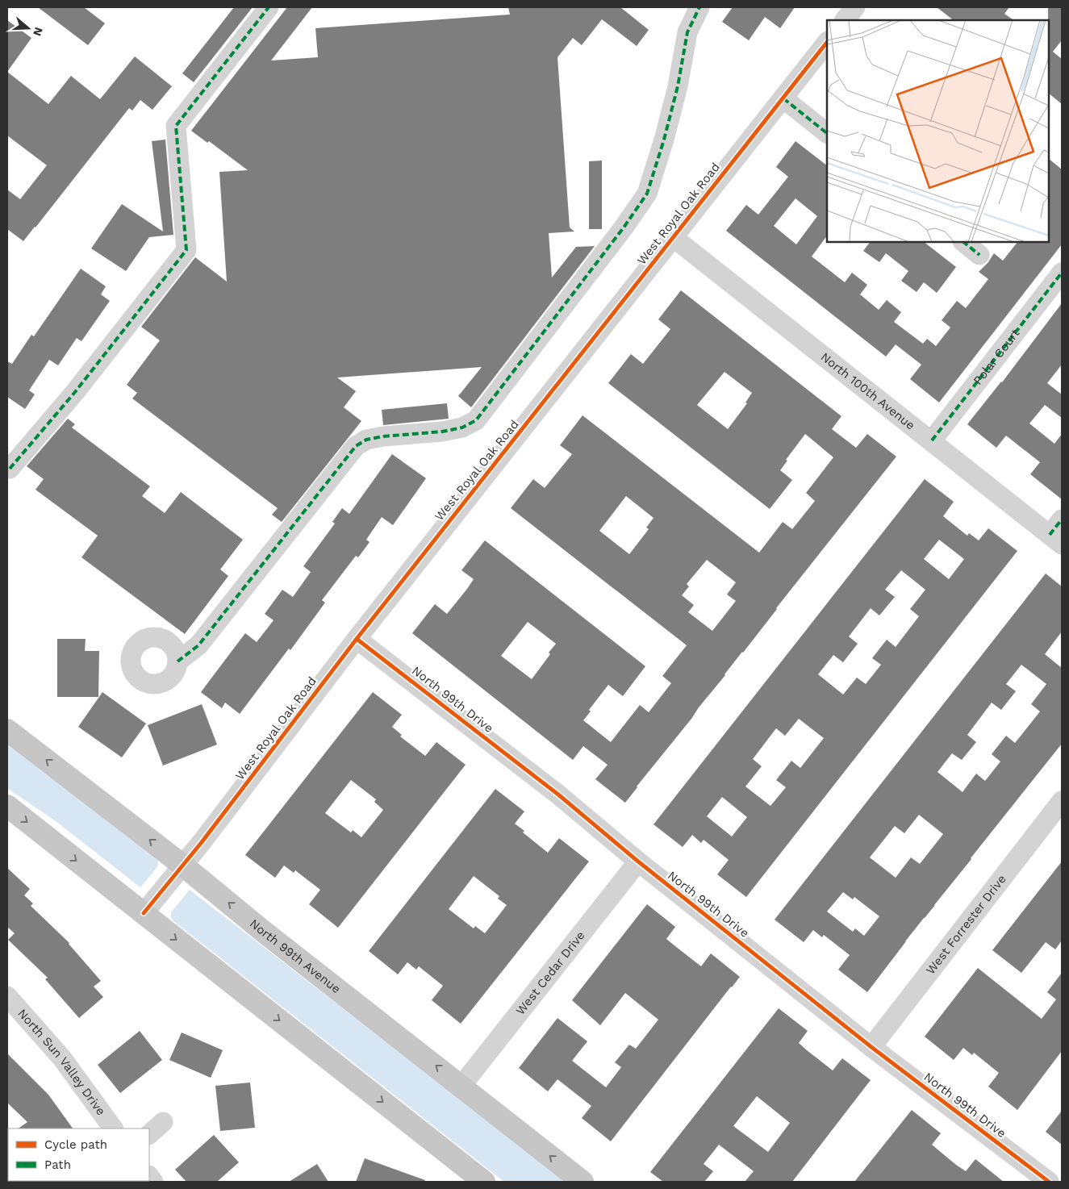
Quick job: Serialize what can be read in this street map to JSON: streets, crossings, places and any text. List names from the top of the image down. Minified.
{"streets":{"main road":["North 99th Avenue"],"street":["West Royal Oak Road","Polar Court","North 100th Avenue","North 99th Drive","West Forrester Drive","West Cedar Drive","North Sun Valley Drive"]},"crossings":[["West Royal Oak Road","North 100th Avenue"],["West Royal Oak Road","North 99th Drive"],["West Royal Oak Road","North 99th Avenue"],["Polar Court","North 100th Avenue"],["North 99th Drive","West Forrester Drive"],["North 99th Drive","West Cedar Drive"],["North 99th Avenue","West Cedar Drive"]],"legend":["Cycle path","Path"],"north":"right"}
